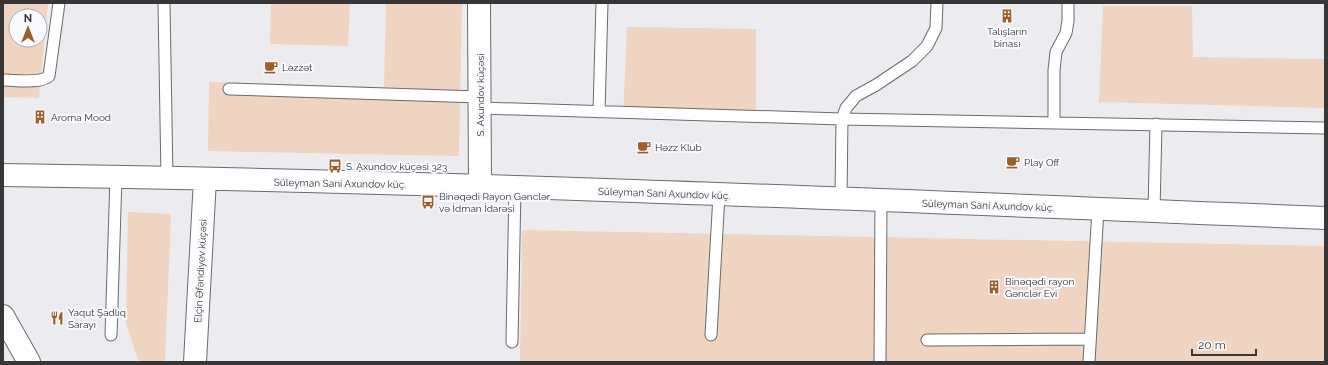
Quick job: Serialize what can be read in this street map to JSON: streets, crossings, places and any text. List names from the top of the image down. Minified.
{"streets":{"street":["S. Axundov küçəsi","Süleyman Sani Axundov küç.","Elçin Əfəndiyev küçəsi"]},"crossings":[["S. Axundov küçəsi","Süleyman Sani Axundov küç."],["Süleyman Sani Axundov küç.","Elçin Əfəndiyev küçəsi"]],"places":{"building":["Talışların binası","Aroma Mood","Binəqədi rayon Gənclər Evi"],"cafe":["Ləzzət","Həzz Klub","Play Off"],"bus stop":["S. Axundov küçəsi 323","Binəqədi Rayon Gənclər və İdman İdarəsi"],"restaurant":["Yaqut Şadlıq Sarayı"]},"scale_bar":"20 m","north":"top"}
